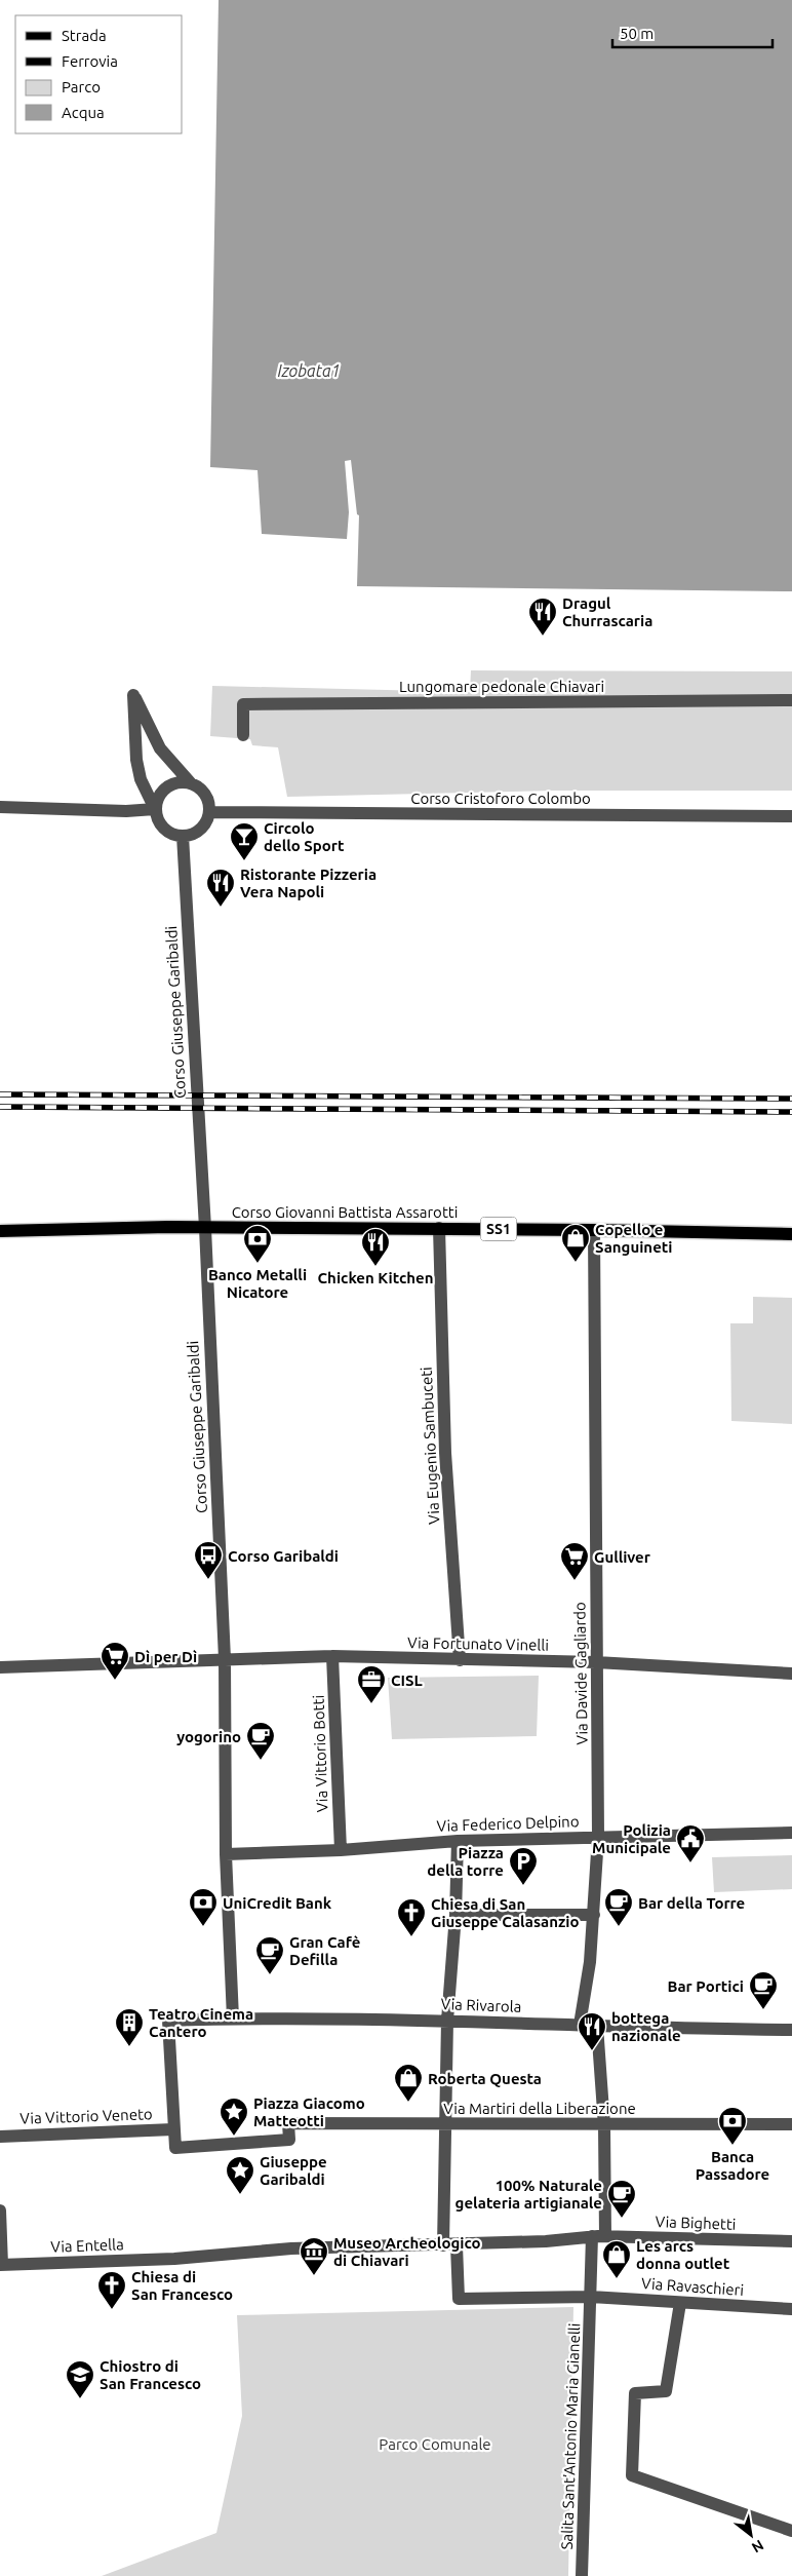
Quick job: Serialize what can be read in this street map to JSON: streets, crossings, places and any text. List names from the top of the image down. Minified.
{"streets":{"main road":["Corso Giovanni Battista Assarotti","SS1"],"street":["Lungomare pedonale Chiavari","Corso Cristoforo Colombo","Corso Giuseppe Garibaldi","Via Eugenio Sambuceti","Via Fortunato Vinelli","Via Davide Gagliardo","Via Vittorio Botti","Via Federico Delpino","Via Rivarola","Via Martiri della Liberazione","Via Vittorio Veneto","Via Bighetti","Via Entella","Via Ravaschieri","Salita Sant’Antonio Maria Gianelli"]},"crossings":[["Corso Cristoforo Colombo","Corso Giuseppe Garibaldi"],["Corso Giuseppe Garibaldi","Corso Giovanni Battista Assarotti"],["Corso Giuseppe Garibaldi","SS1"],["Corso Giuseppe Garibaldi","Via Fortunato Vinelli"],["Corso Giuseppe Garibaldi","Via Federico Delpino"],["Corso Giuseppe Garibaldi","Via Rivarola"],["Corso Giovanni Battista Assarotti","SS1"],["Corso Giovanni Battista Assarotti","Via Eugenio Sambuceti"],["Corso Giovanni Battista Assarotti","Via Davide Gagliardo"],["Via Eugenio Sambuceti","Via Fortunato Vinelli"],["Via Fortunato Vinelli","Via Davide Gagliardo"],["Via Fortunato Vinelli","Via Vittorio Botti"],["Via Davide Gagliardo","Via Federico Delpino"],["Via Davide Gagliardo","Via Rivarola"],["Via Vittorio Botti","Via Federico Delpino"],["Via Rivarola","Via Martiri della Liberazione"],["Via Rivarola","Via Vittorio Veneto"],["Via Rivarola","Salita Sant’Antonio Maria Gianelli"],["Via Martiri della Liberazione","Via Vittorio Veneto"],["Via Martiri della Liberazione","Salita Sant’Antonio Maria Gianelli"],["Via Bighetti","Via Entella"],["Via Bighetti","Via Ravaschieri"],["Via Bighetti","Salita Sant’Antonio Maria Gianelli"],["Via Ravaschieri","Salita Sant’Antonio Maria Gianelli"]],"water":["Izobata1"],"parks":["Parco Comunale"],"places":{"restaurant":["Dragul Churrascaria","Ristorante Pizzeria Vera Napoli","Chicken Kitchen","bottega nazionale"],"bar":["Circolo dello Sport"],"shop":["Copello e Sanguineti","Roberta Questa","Les arcs donna outlet"],"bank":["Banco Metalli Nicatore","UniCredit Bank","Banca Passadore"],"bus stop":["Corso Garibaldi"],"supermarket":["Gulliver","Dì per Dì"],"office":["CISL"],"cafe":["yogorino","Bar della Torre","Gran Cafè Defilla","Bar Portici","100% Naturale gelateria artigianale"],"public building":["Polizia Municipale"],"parking":["Piazza della torre"],"church":["Chiesa di San Giuseppe Calasanzio","Chiesa di San Francesco"],"building":["Teatro Cinema Cantero"],"place":["Piazza Giacomo Matteotti","Giuseppe Garibaldi"],"museum":["Museo Archeologico di Chiavari"],"school or university":["Chiostro di San Francesco"]},"legend":["Strada","Ferrovia","Parco","Acqua"],"scale_bar":"50 m","north":"bottom right"}
